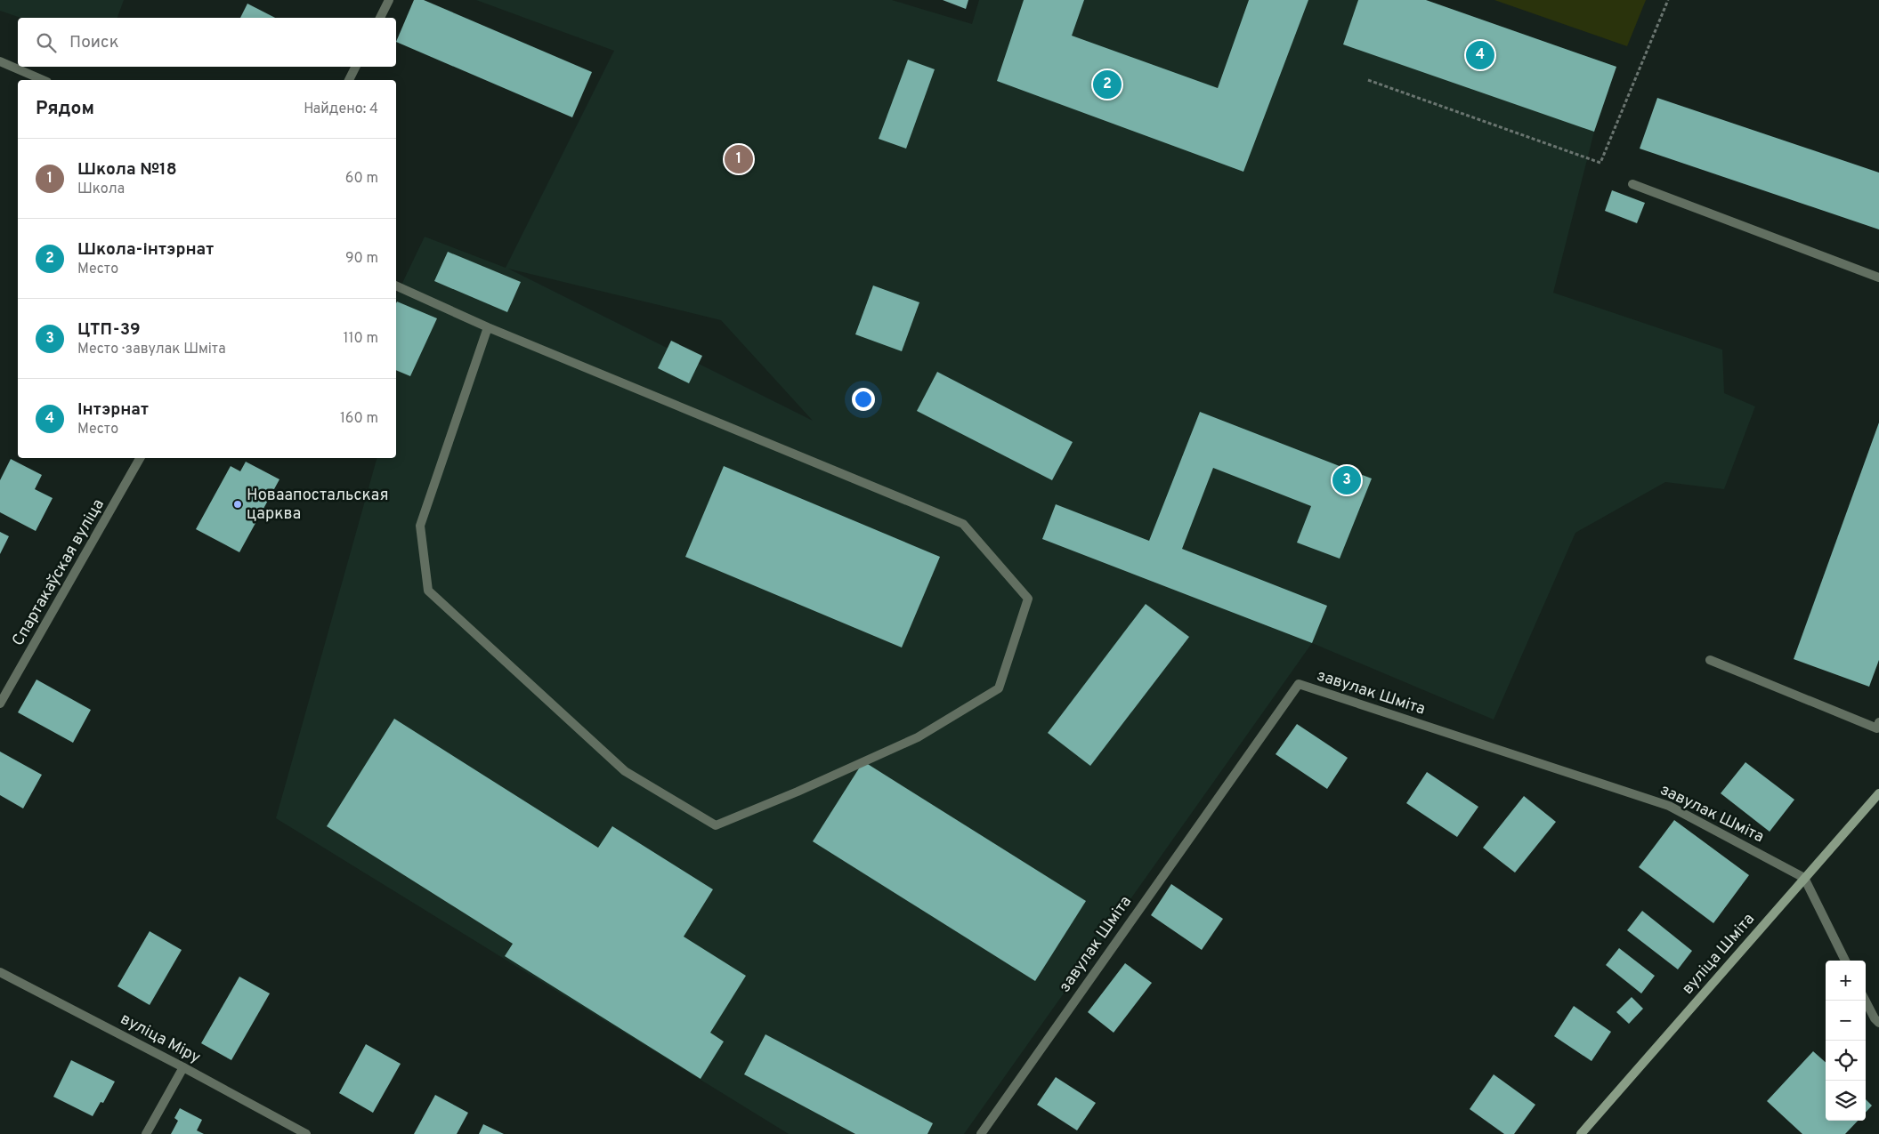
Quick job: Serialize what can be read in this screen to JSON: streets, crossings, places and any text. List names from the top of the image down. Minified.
{"streets":{"main road":["вуліца Шміта"],"street":["Спартакаўская вуліца","завулак Шміта","вуліца Міру"]},"crossings":[["завулак Шміта","вуліца Шміта"]],"places":["Новаапостальская царква"],"page":{"search":"Поиск","pins":["4","2","1","3"],"heading":["Рядом","Найдено: 4"],"list":[{"mark":"1","name":"Школа №18","note":"Школа","value":"60 m"},{"mark":"2","name":"Школа-інтэрнат","note":"Место","value":"90 m"},{"mark":"3","name":"ЦТП-39","note":"Место · завулак Шміта","value":"110 m"},{"mark":"4","name":"Інтэрнат","note":"Место","value":"160 m"}],"map_buttons":["+","−"]}}
